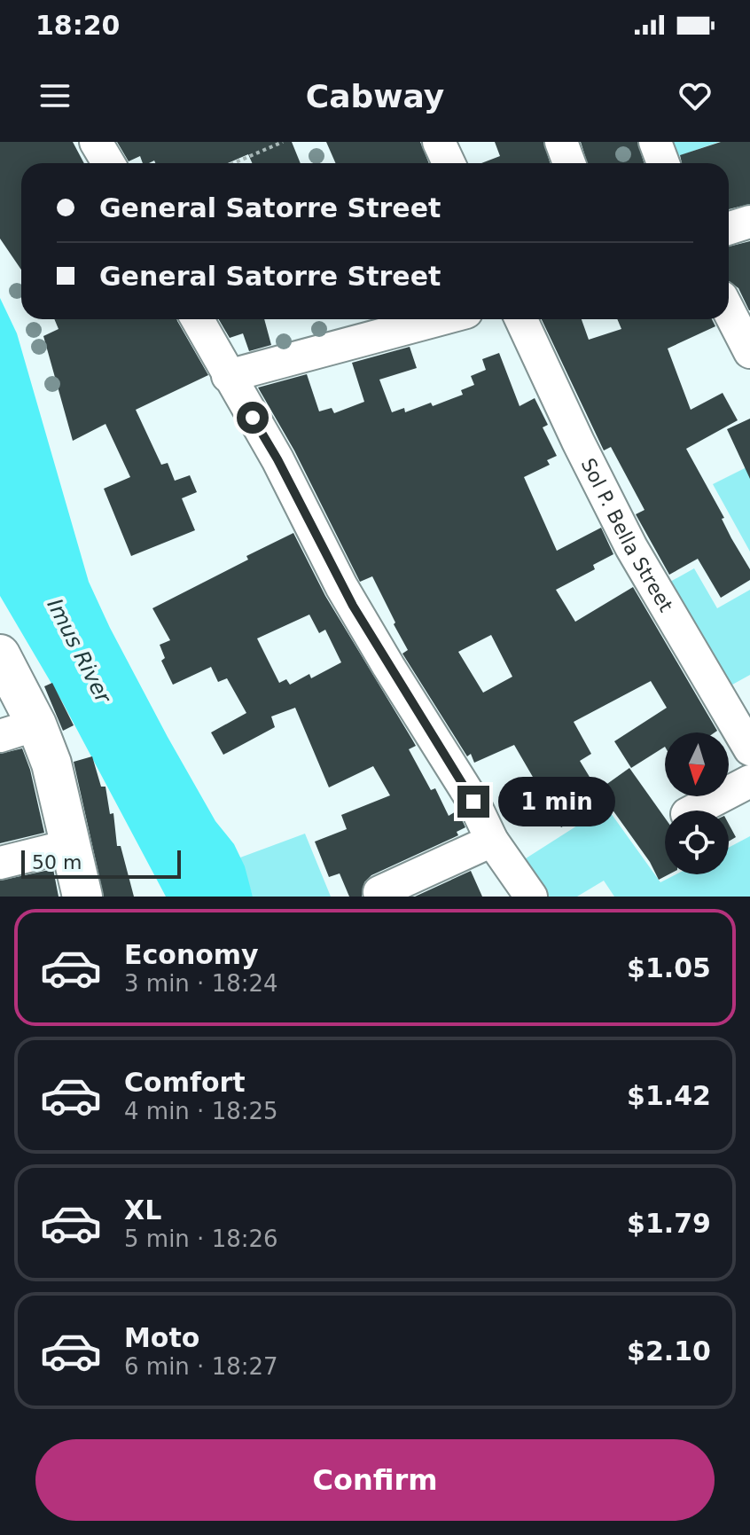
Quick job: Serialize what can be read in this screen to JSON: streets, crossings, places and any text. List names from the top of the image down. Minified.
{"streets":{"street":["Sol P. Bella Street"]},"water":["Imus River"],"scale_bar":"50 m","north":"bottom","page":{"status":"18:20","header":"Cabway","banner":["General Satorre Street","General Satorre Street"],"bubble":"1 min","scale":"50 m","list":[{"name":"Economy","note":"3 min · 18:24","value":"$1.05"},{"name":"Comfort","note":"4 min · 18:25","value":"$1.42"},{"name":"XL","note":"5 min · 18:26","value":"$1.79"},{"name":"Moto","note":"6 min · 18:27","value":"$2.10"}],"buttons":"Confirm"}}
